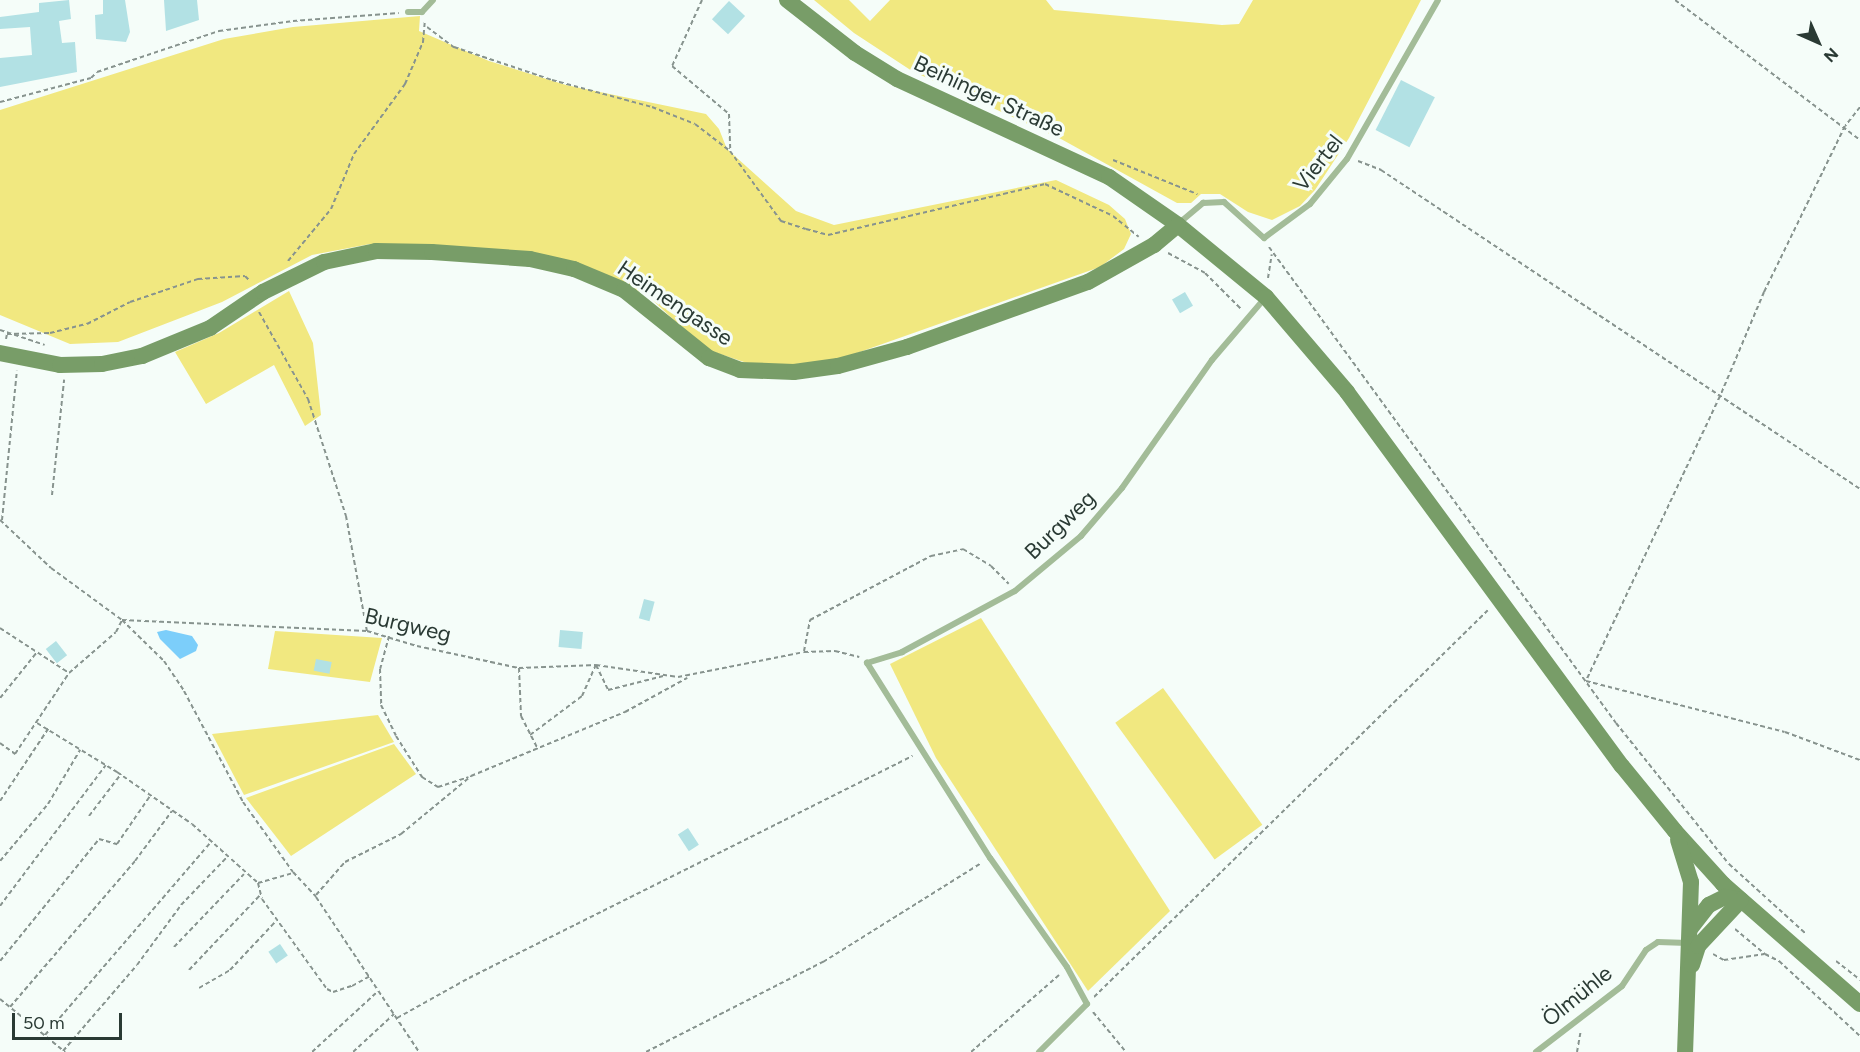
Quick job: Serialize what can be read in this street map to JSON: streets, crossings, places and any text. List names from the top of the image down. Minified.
{"streets":{"street":["Beihinger Straße","Heimengasse"],"lane":["Viertel","Burgweg","Ölmühle"]},"crossings":[["Beihinger Straße","Viertel"],["Beihinger Straße","Heimengasse"],["Beihinger Straße","Burgweg"],["Viertel","Heimengasse"]],"scale_bar":"50 m","north":"bottom right"}
